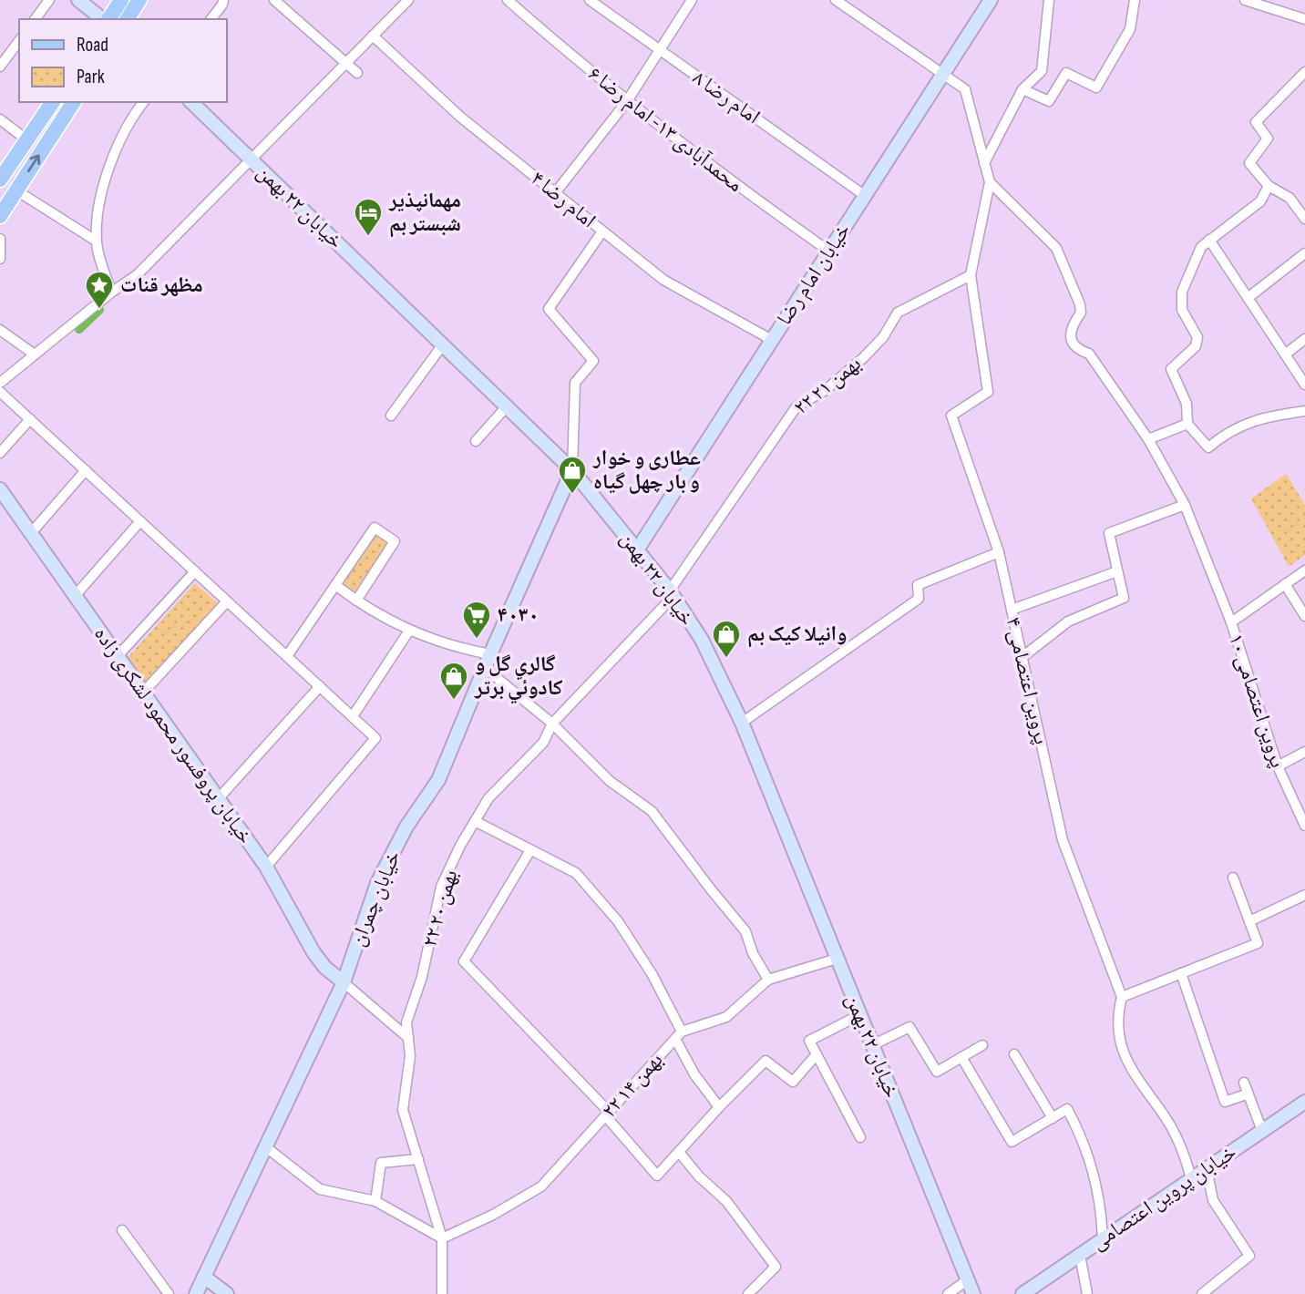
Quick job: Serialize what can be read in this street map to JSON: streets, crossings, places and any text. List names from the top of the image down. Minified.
{"streets":{"main road":["خیابان ۲۲ بهمن","خیابان امام رضا","خیابان پروفسور محمود لشکری زاده","خیابان چمران","خیابان پروین اعتصامی"],"street":["امام رضا ۸","محمدآبادی ۱۳- امام رضا ۶","امام رضا ۴","۲۲ بهمن ۲۱","پروین اعتصامی ۴","پروین اعتصامی ۱۰","۲۲ بهمن ۲۰","۲۲ بهمن ۱۴"]},"crossings":[["امام رضا ۸","خیابان امام رضا"],["محمدآبادی ۱۳- امام رضا ۶","خیابان امام رضا"],["امام رضا ۴","خیابان امام رضا"],["خیابان ۲۲ بهمن","خیابان امام رضا"],["خیابان ۲۲ بهمن","۲۲ بهمن ۲۱"],["خیابان ۲۲ بهمن","خیابان چمران"],["خیابان ۲۲ بهمن","۲۲ بهمن ۲۰"],["خیابان ۲۲ بهمن","۲۲ بهمن ۱۴"],["۲۲ بهمن ۲۱","پروین اعتصامی ۴"],["۲۲ بهمن ۲۱","۲۲ بهمن ۲۰"],["پروین اعتصامی ۴","خیابان پروین اعتصامی"],["خیابان پروفسور محمود لشکری زاده","خیابان چمران"],["۲۲ بهمن ۲۰","۲۲ بهمن ۱۴"]],"places":{"hotel":["مهمانپذیر شبستر بم"],"place":["مظهر قنات"],"shop":["عطاری و خوار و بار چهل گیاه","وانیلا کیک بم","گالري گل و كادوئي برتر"],"supermarket":["۴۰۳۰"]},"legend":["Road","Park"]}
